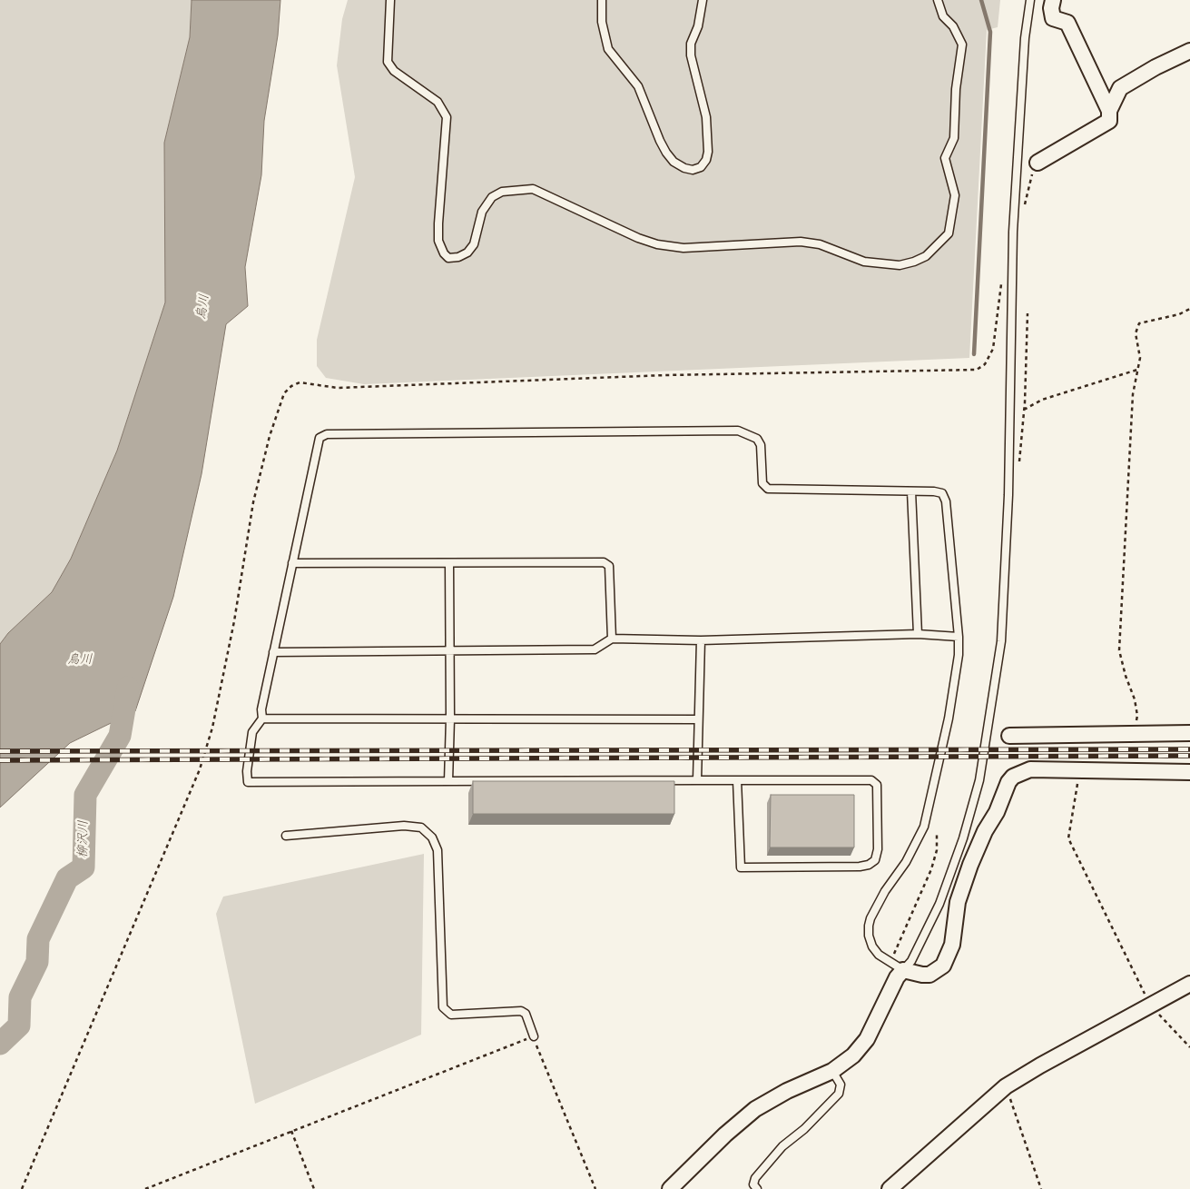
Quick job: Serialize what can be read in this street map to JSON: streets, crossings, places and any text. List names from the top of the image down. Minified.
{"water":["烏川","柳沢川"]}
